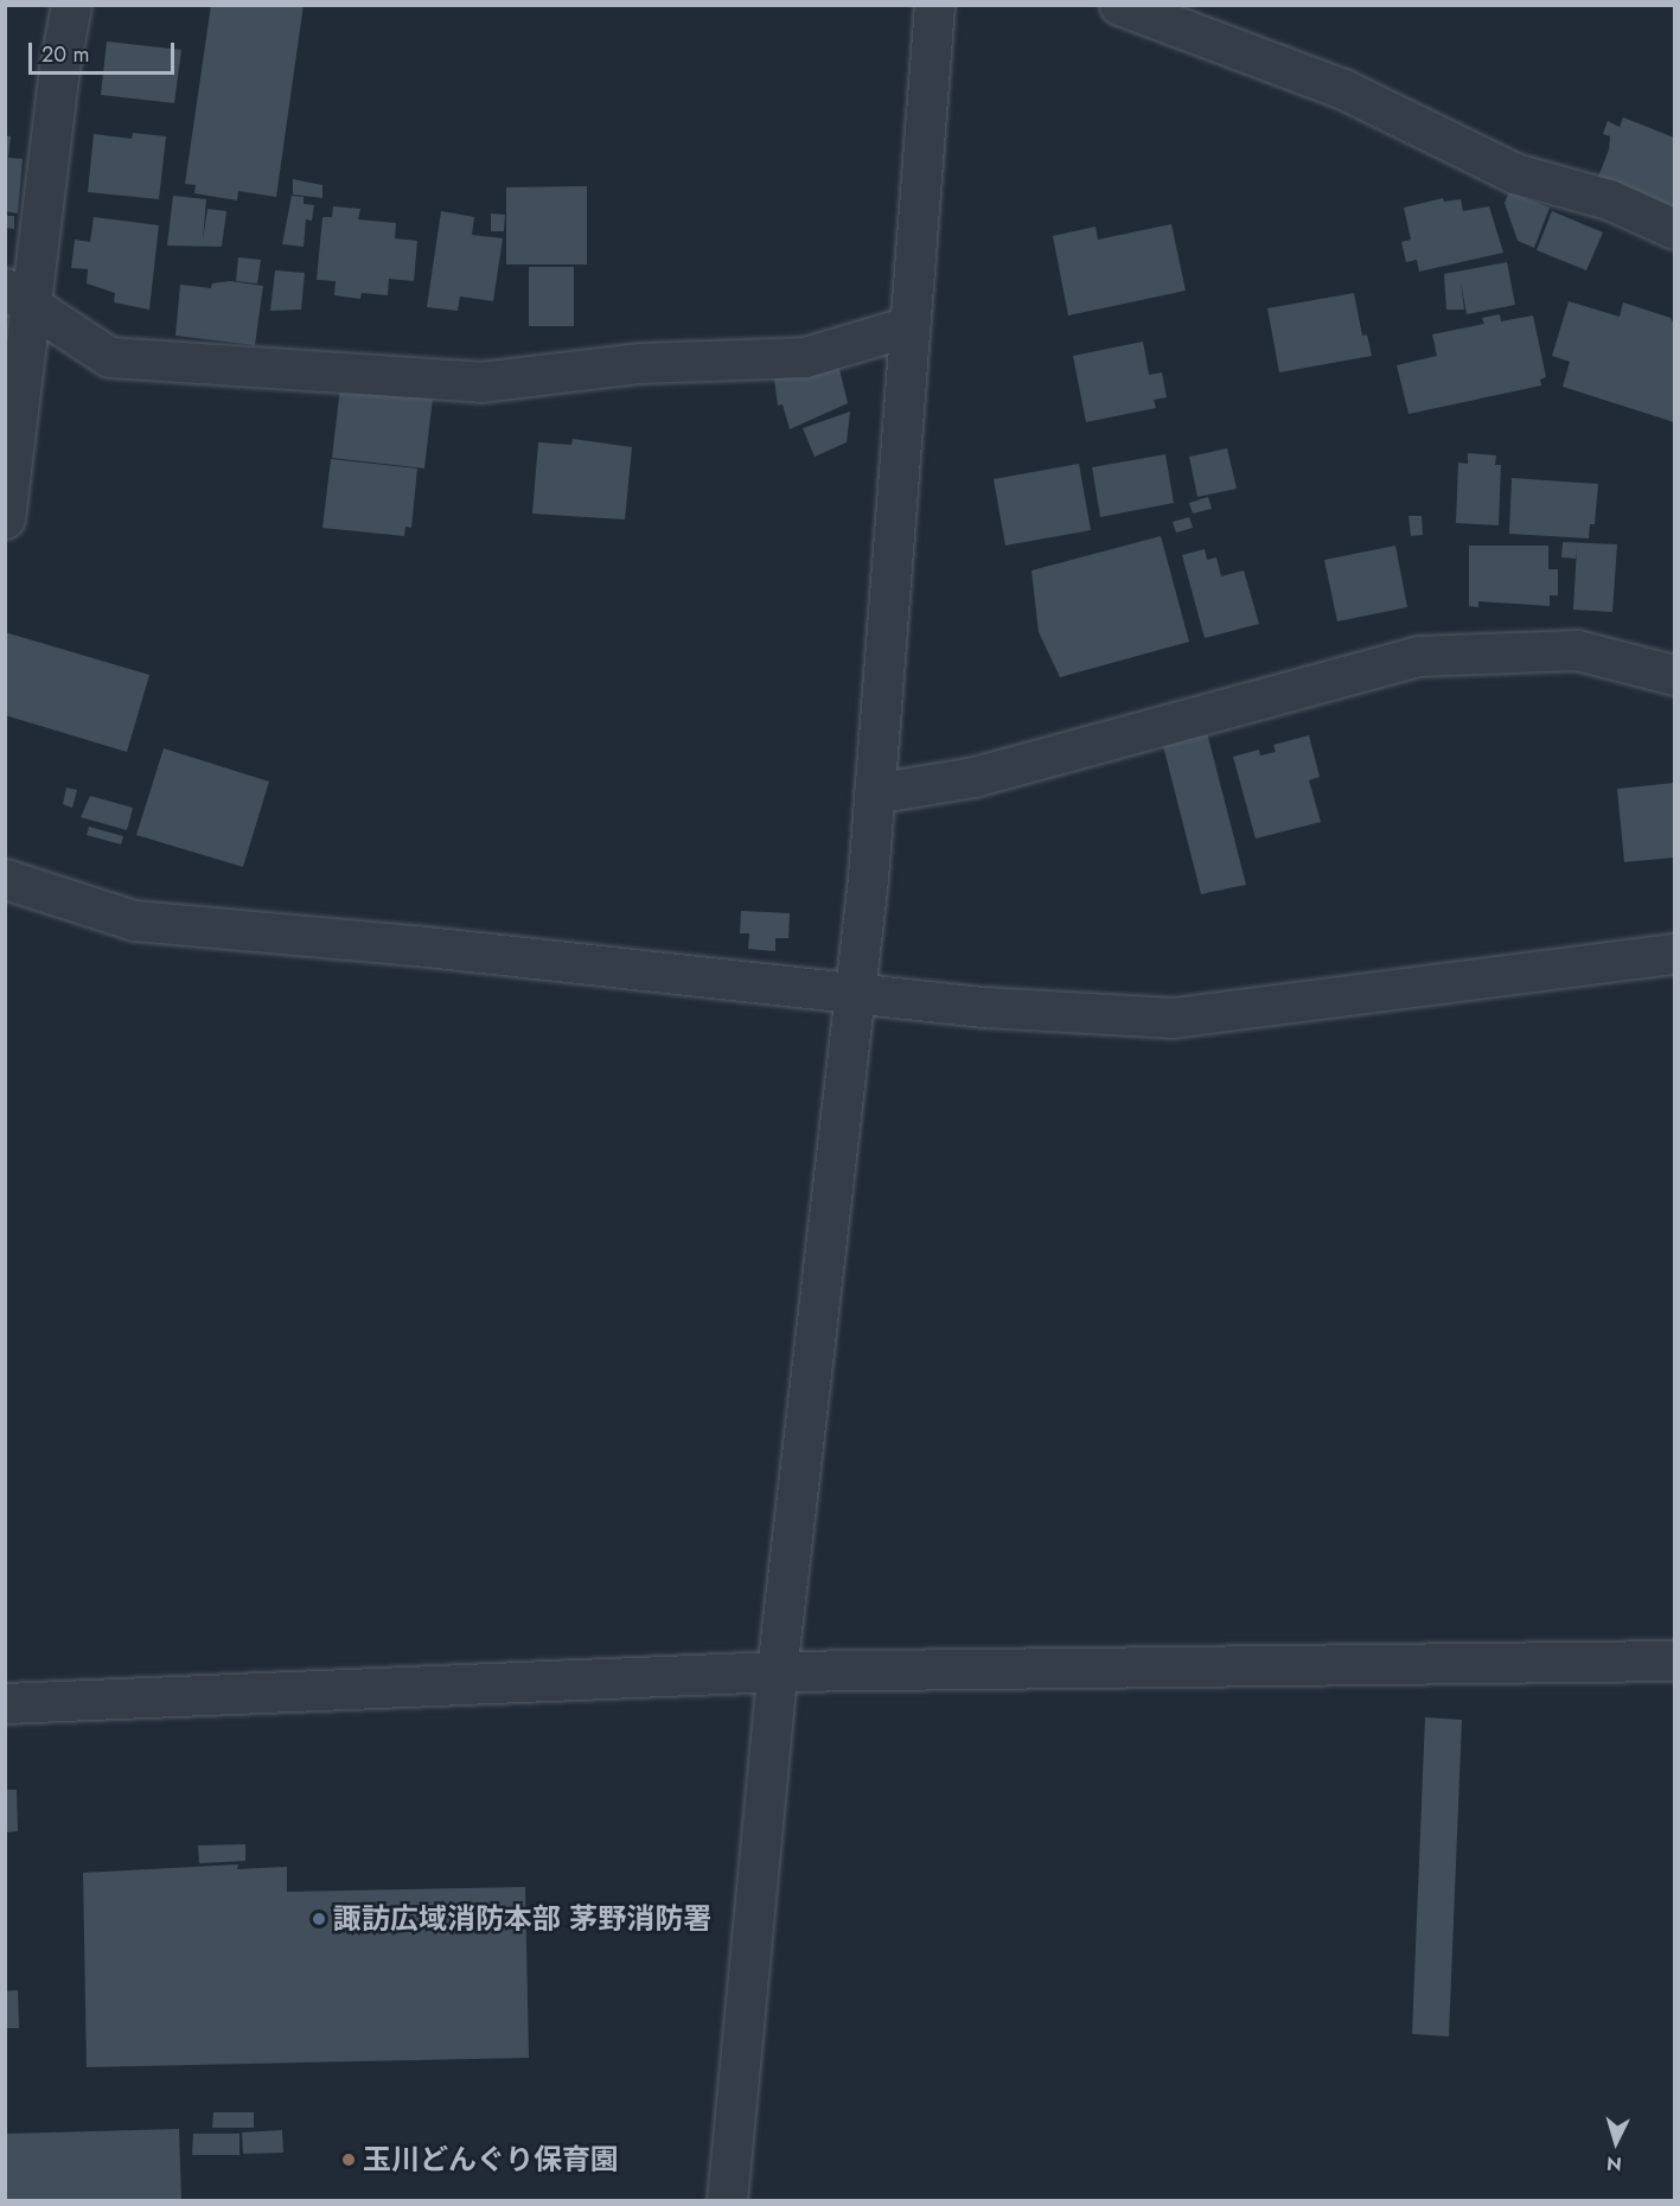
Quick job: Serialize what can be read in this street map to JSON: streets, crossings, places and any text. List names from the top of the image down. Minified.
{"places":["諏訪広域消防本部 茅野消防署","玉川どんぐり保育園"],"scale_bar":"20 m","north":"bottom"}
